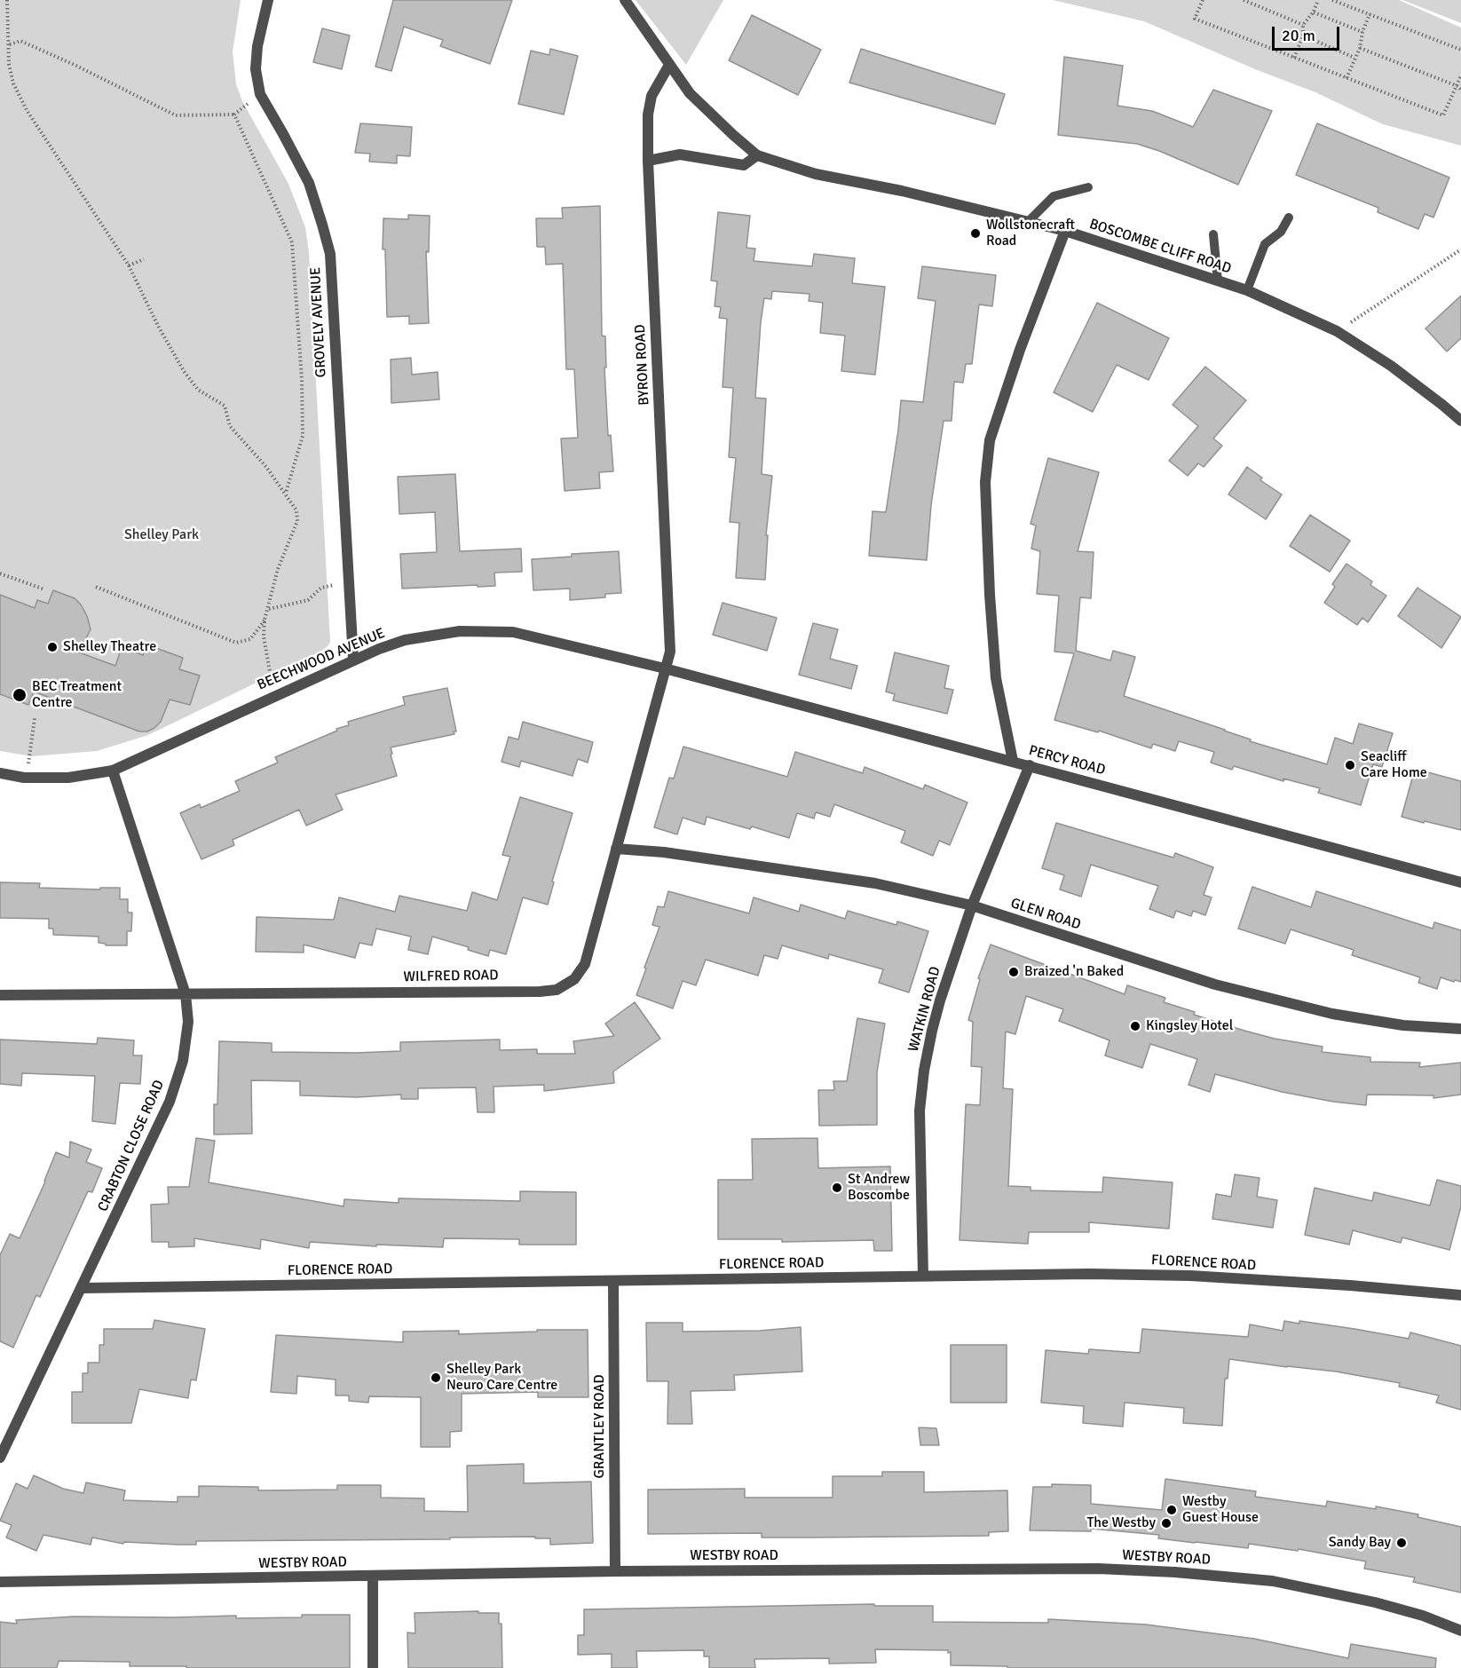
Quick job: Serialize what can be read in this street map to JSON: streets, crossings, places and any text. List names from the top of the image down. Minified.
{"streets":{"street":["BOSCOMBE CLIFF ROAD","GROVELY AVENUE","BYRON ROAD","BEECHWOOD AVENUE","PERCY ROAD","GLEN ROAD","WILFRED ROAD","WATKIN ROAD","CRABTON CLOSE ROAD","FLORENCE ROAD","GRANTLEY ROAD","WESTBY ROAD"]},"crossings":[["BOSCOMBE CLIFF ROAD","BYRON ROAD"],["GROVELY AVENUE","BEECHWOOD AVENUE"],["BYRON ROAD","BEECHWOOD AVENUE"],["BYRON ROAD","PERCY ROAD"],["BYRON ROAD","WILFRED ROAD"],["BEECHWOOD AVENUE","PERCY ROAD"],["BEECHWOOD AVENUE","WILFRED ROAD"],["BEECHWOOD AVENUE","CRABTON CLOSE ROAD"],["PERCY ROAD","WILFRED ROAD"],["PERCY ROAD","WATKIN ROAD"],["GLEN ROAD","WILFRED ROAD"],["GLEN ROAD","WATKIN ROAD"],["WILFRED ROAD","CRABTON CLOSE ROAD"],["WATKIN ROAD","FLORENCE ROAD"],["CRABTON CLOSE ROAD","FLORENCE ROAD"],["FLORENCE ROAD","GRANTLEY ROAD"],["GRANTLEY ROAD","WESTBY ROAD"]],"parks":["Shelley Park"],"places":["Wollstonecraft Road","Shelley Theatre","BEC Treatment Centre","Seacliff Care Home","Braized 'n Baked","Kingsley Hotel","St Andrew Boscombe","Shelley Park Neuro Care Centre","Westby Guest House","The Westby","Sandy Bay"],"scale_bar":"20 m"}
